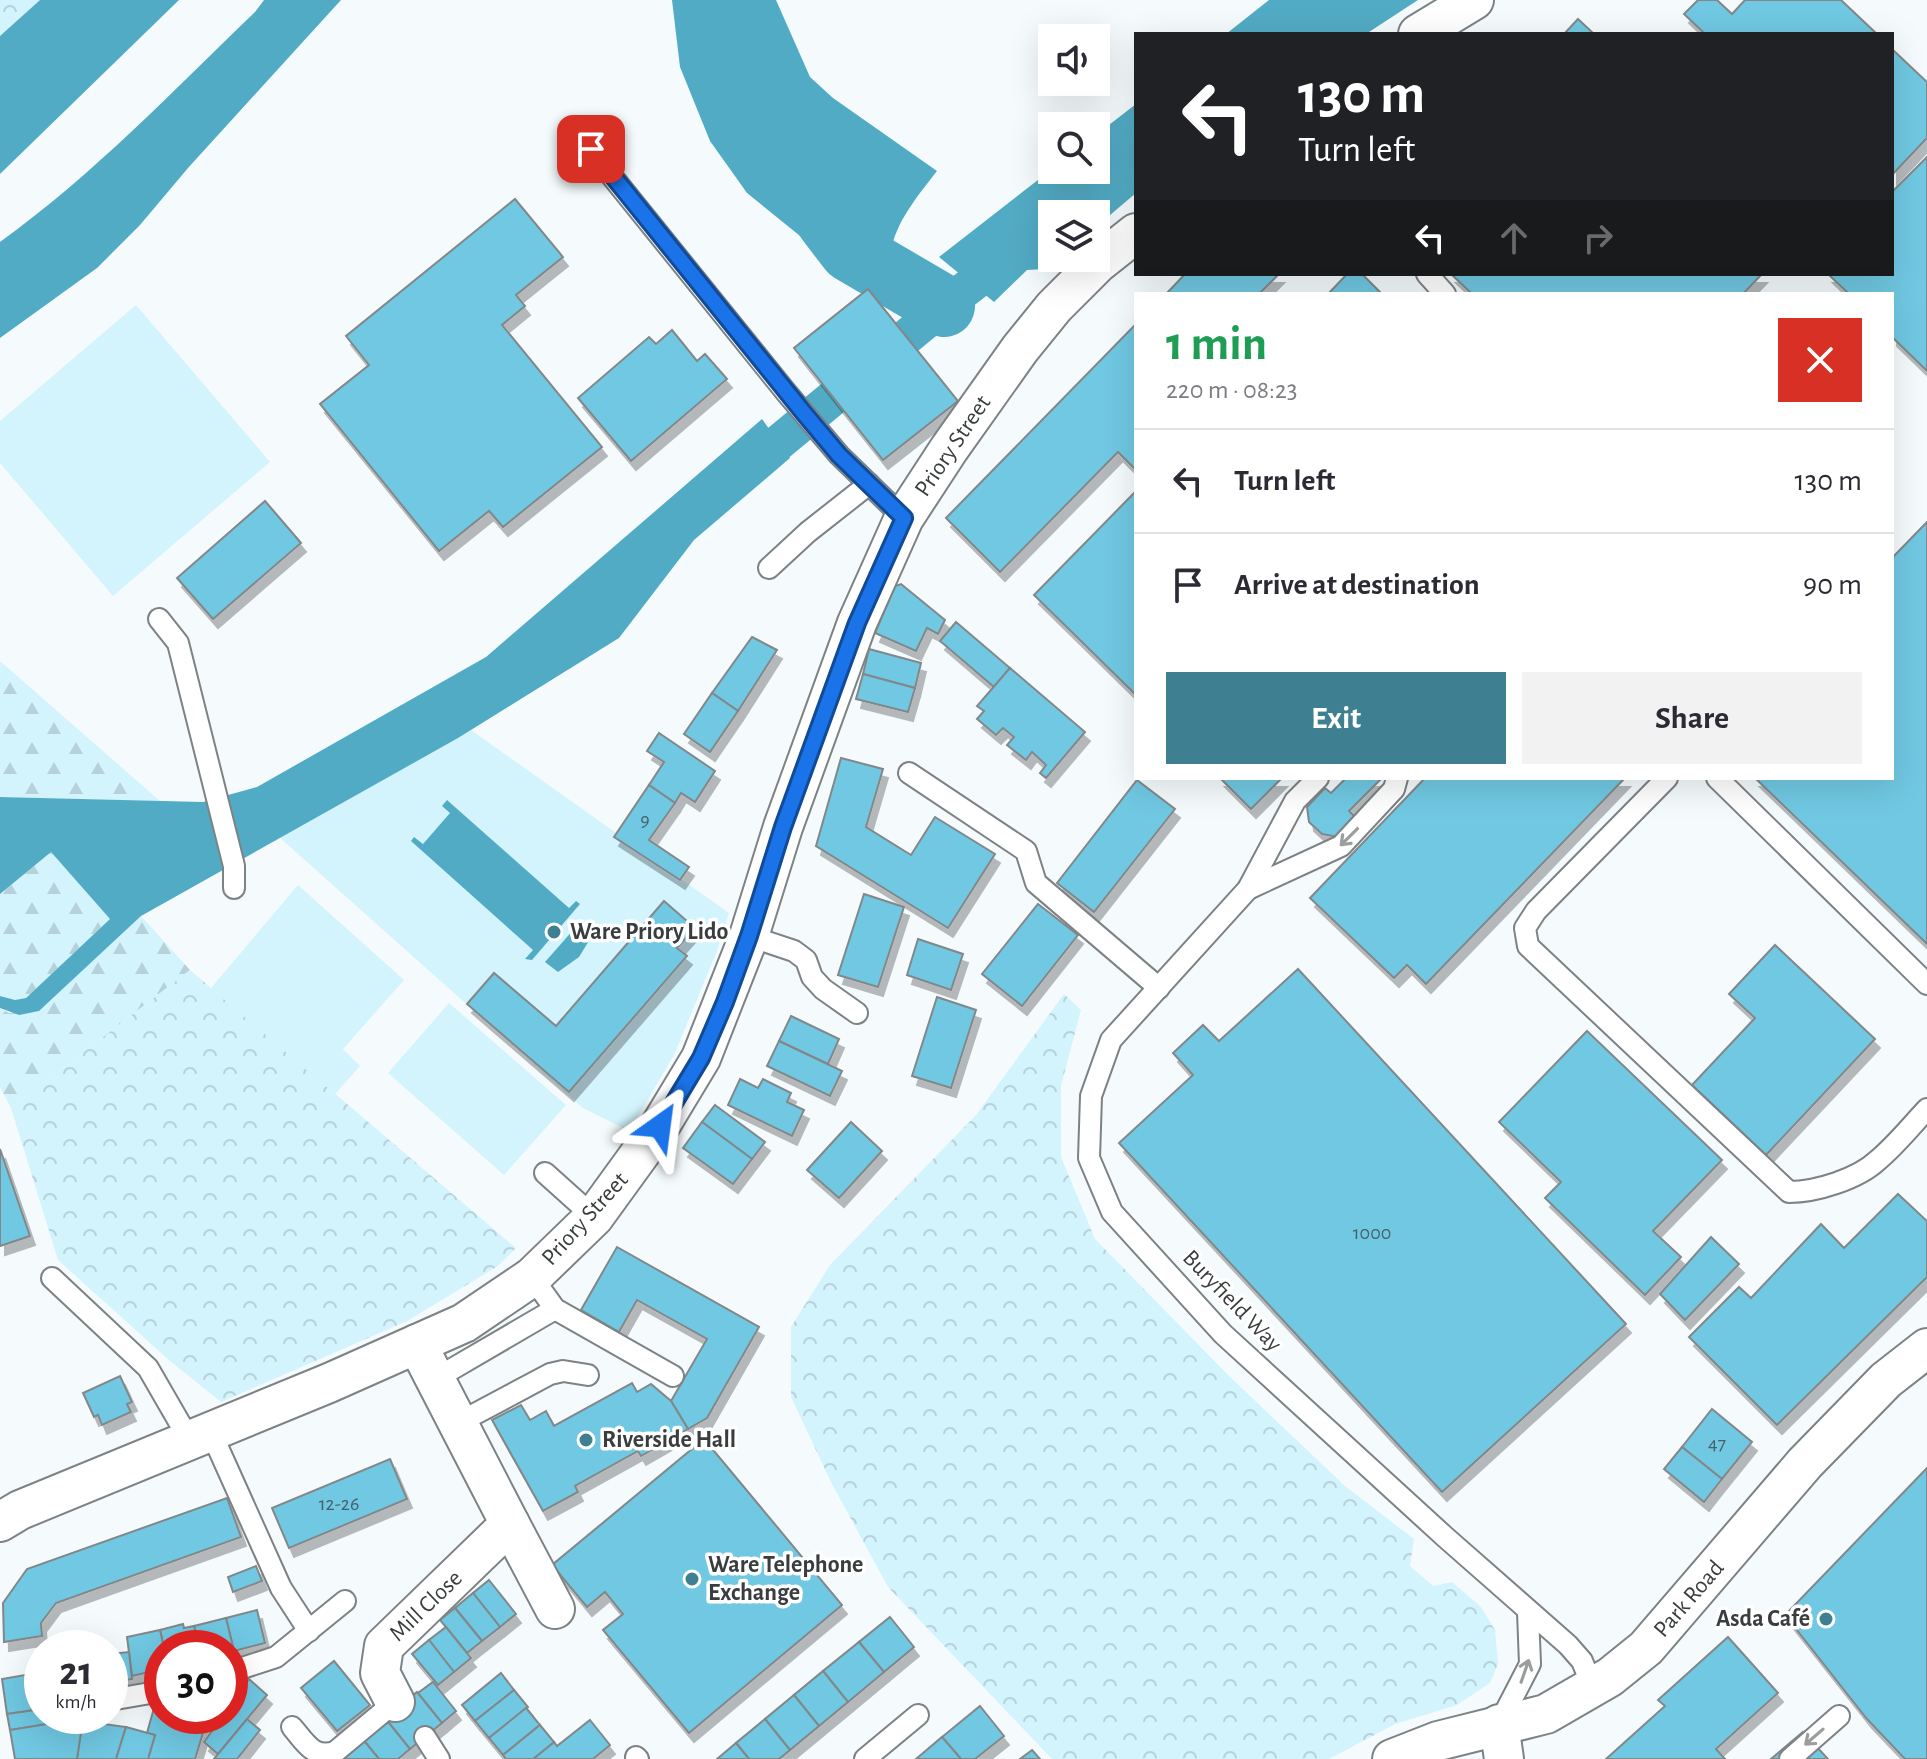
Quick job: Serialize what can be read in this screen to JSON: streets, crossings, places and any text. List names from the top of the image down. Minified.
{"streets":{"street":["Priory Street","Park Road","Mill Close"],"lane":["Buryfield Way"]},"crossings":[["Buryfield Way","Park Road"]],"places":["Ware Priory Lido","Riverside Hall","Ware Telephone Exchange","Asda Café"],"house_numbers":["9","1000","47","12-26"],"page":{"turn":["130 m","Turn left"],"heading":["1 min","220 m · 08:23"],"list":[{"name":"Turn left","value":"130 m"},{"name":"Arrive at destination","value":"90 m"}],"buttons":["Exit","Share"],"speed":"21 km/h","limit":"30"}}
